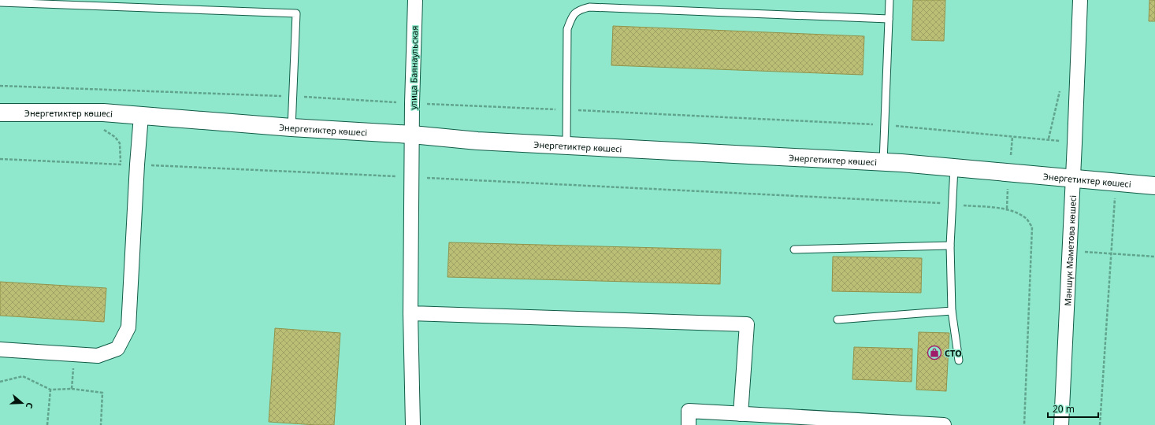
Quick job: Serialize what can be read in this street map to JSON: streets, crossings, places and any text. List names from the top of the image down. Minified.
{"streets":{"main road":["Энергетиктер көшесі"],"street":["улица Баянаульская","Мәншүк Мәметова көшесі"]},"crossings":[["улица Баянаульская","Энергетиктер көшесі"],["Энергетиктер көшесі","Мәншүк Мәметова көшесі"]],"places":{"shop":["СТО"]},"scale_bar":"20 m","north":"right"}
